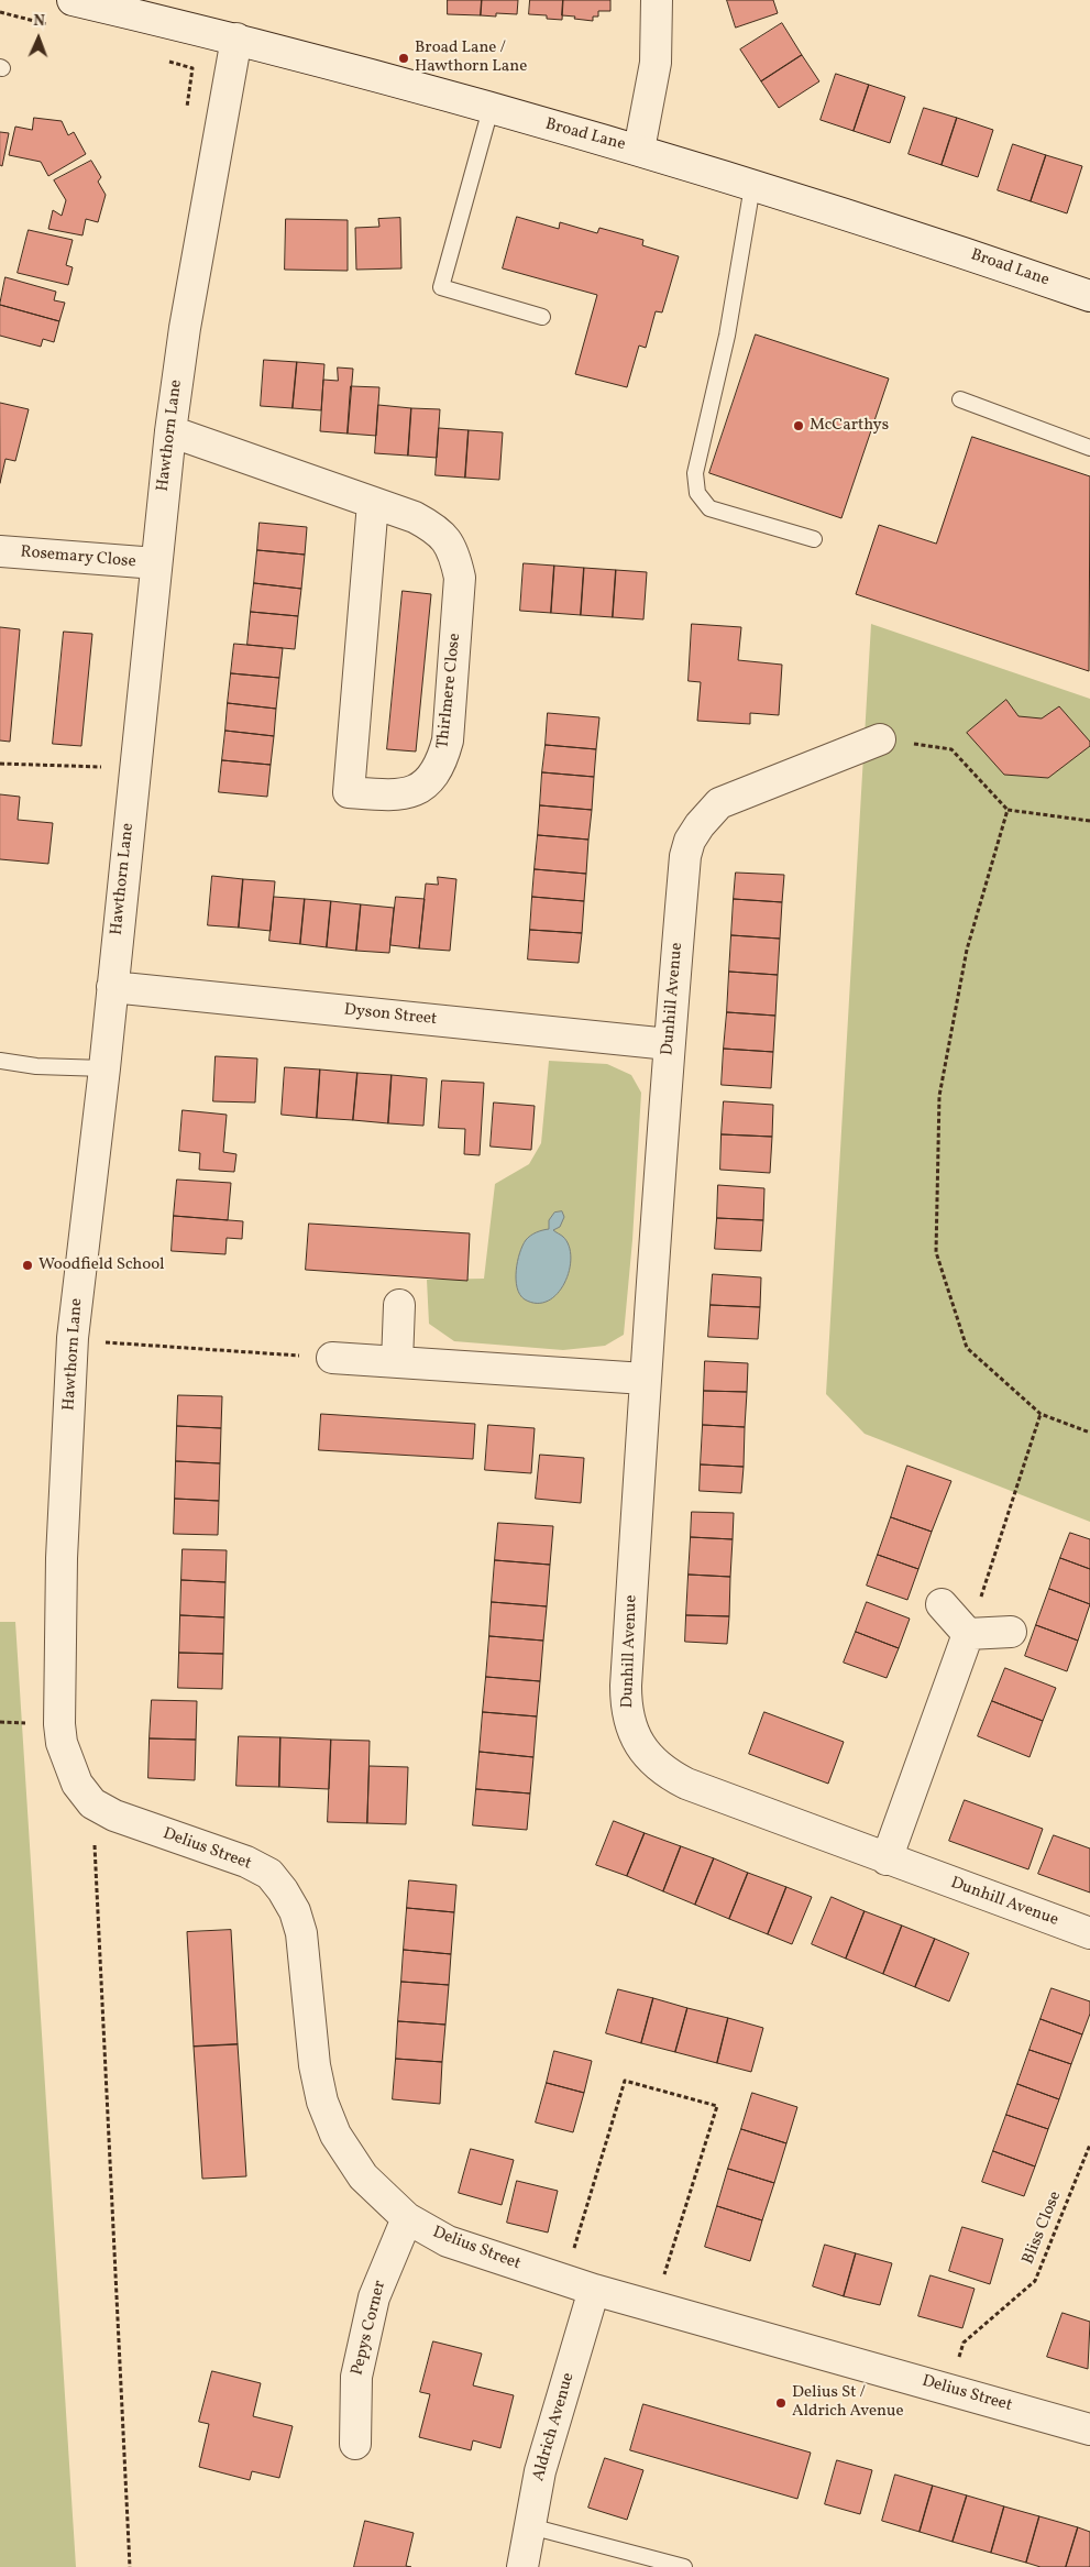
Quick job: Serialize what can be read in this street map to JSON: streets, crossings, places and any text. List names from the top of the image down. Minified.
{"streets":{"street":["Broad Lane","Hawthorn Lane","Rosemary Close","Thirlmere Close","Dunhill Avenue","Dyson Street","Delius Street","Pepys Corner","Aldrich Avenue"],"path":["Bliss Close"]},"crossings":[["Broad Lane","Hawthorn Lane"],["Hawthorn Lane","Rosemary Close"],["Hawthorn Lane","Thirlmere Close"],["Hawthorn Lane","Dyson Street"],["Hawthorn Lane","Delius Street"],["Dunhill Avenue","Dyson Street"],["Delius Street","Bliss Close"],["Delius Street","Pepys Corner"],["Delius Street","Aldrich Avenue"]],"places":["Broad Lane / Hawthorn Lane","McCarthys","Woodfield School","Delius St / Aldrich Avenue"],"north":"top"}
